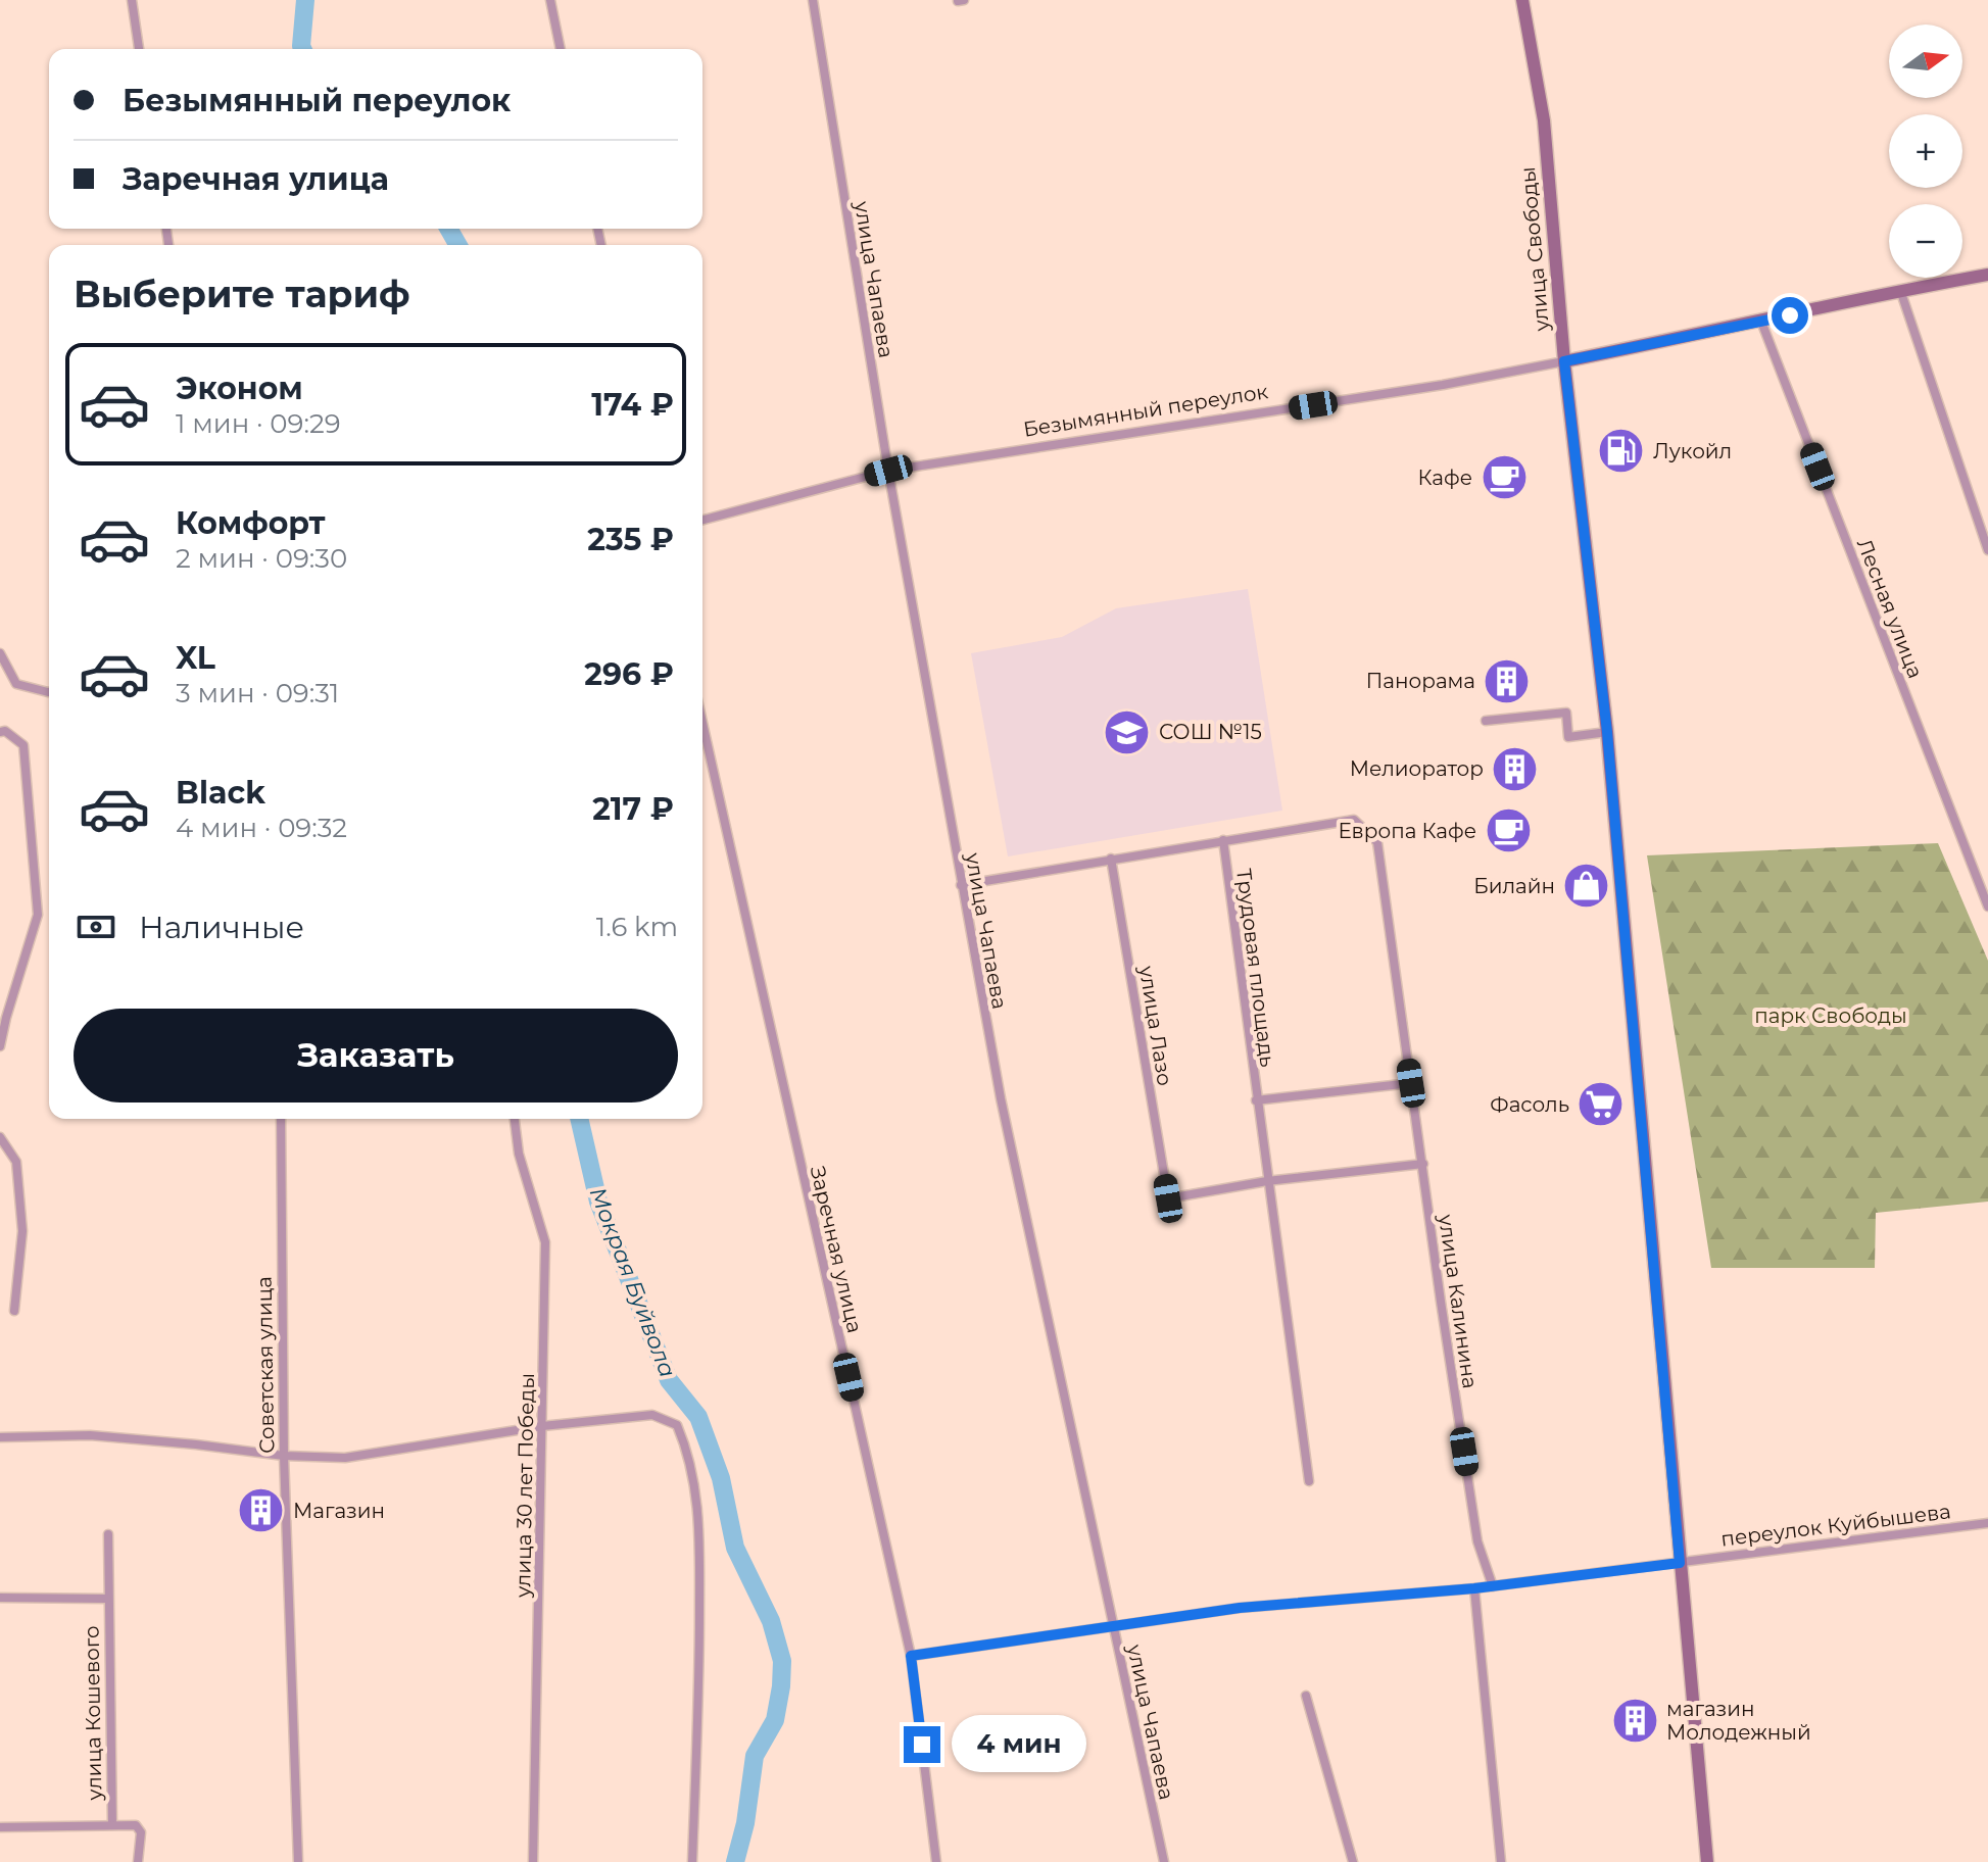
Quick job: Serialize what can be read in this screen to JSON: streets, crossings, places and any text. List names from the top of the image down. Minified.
{"streets":{"main road":["улица Свободы","Безымянный переулок"],"street":["улица Чапаева","Лесная улица","Трудовая площадь","улица Лазо","Заречная улица","улица Калинина","Советская улица","улица 30 лет Победы","переулок Куйбышева","улица Кошевого"]},"crossings":[["улица Свободы","Безымянный переулок"],["улица Свободы","переулок Куйбышева"],["улица Чапаева","Безымянный переулок"],["улица Чапаева","переулок Куйбышева"],["Безымянный переулок","Лесная улица"],["Трудовая площадь","улица Лазо"],["Заречная улица","переулок Куйбышева"],["улица Калинина","переулок Куйбышева"]],"water":["Мокрая Буйвола"],"parks":["парк Свободы"],"places":{"fuel station":["Лукойл"],"cafe":["Кафе","Европа Кафе"],"building":["Панорама","Мелиоратор","Магазин","магазин Молодежный"],"school or university":["СОШ №15"],"shop":["Билайн"],"supermarket":["Фасоль"]},"north":"right","page":{"map_buttons":["+","−"],"banner":["Безымянный переулок","Заречная улица"],"heading":"Выберите тариф","list":[{"name":"Эконом","note":"1 мин · 09:29","value":"174 ₽"},{"name":"Комфорт","note":"2 мин · 09:30","value":"235 ₽"},{"name":"XL","note":"3 мин · 09:31","value":"296 ₽"},{"name":"Black","note":"4 мин · 09:32","value":"217 ₽"}],"pay":["Наличные","1.6 km"],"buttons":"Заказать","bubble":"4 мин"}}
